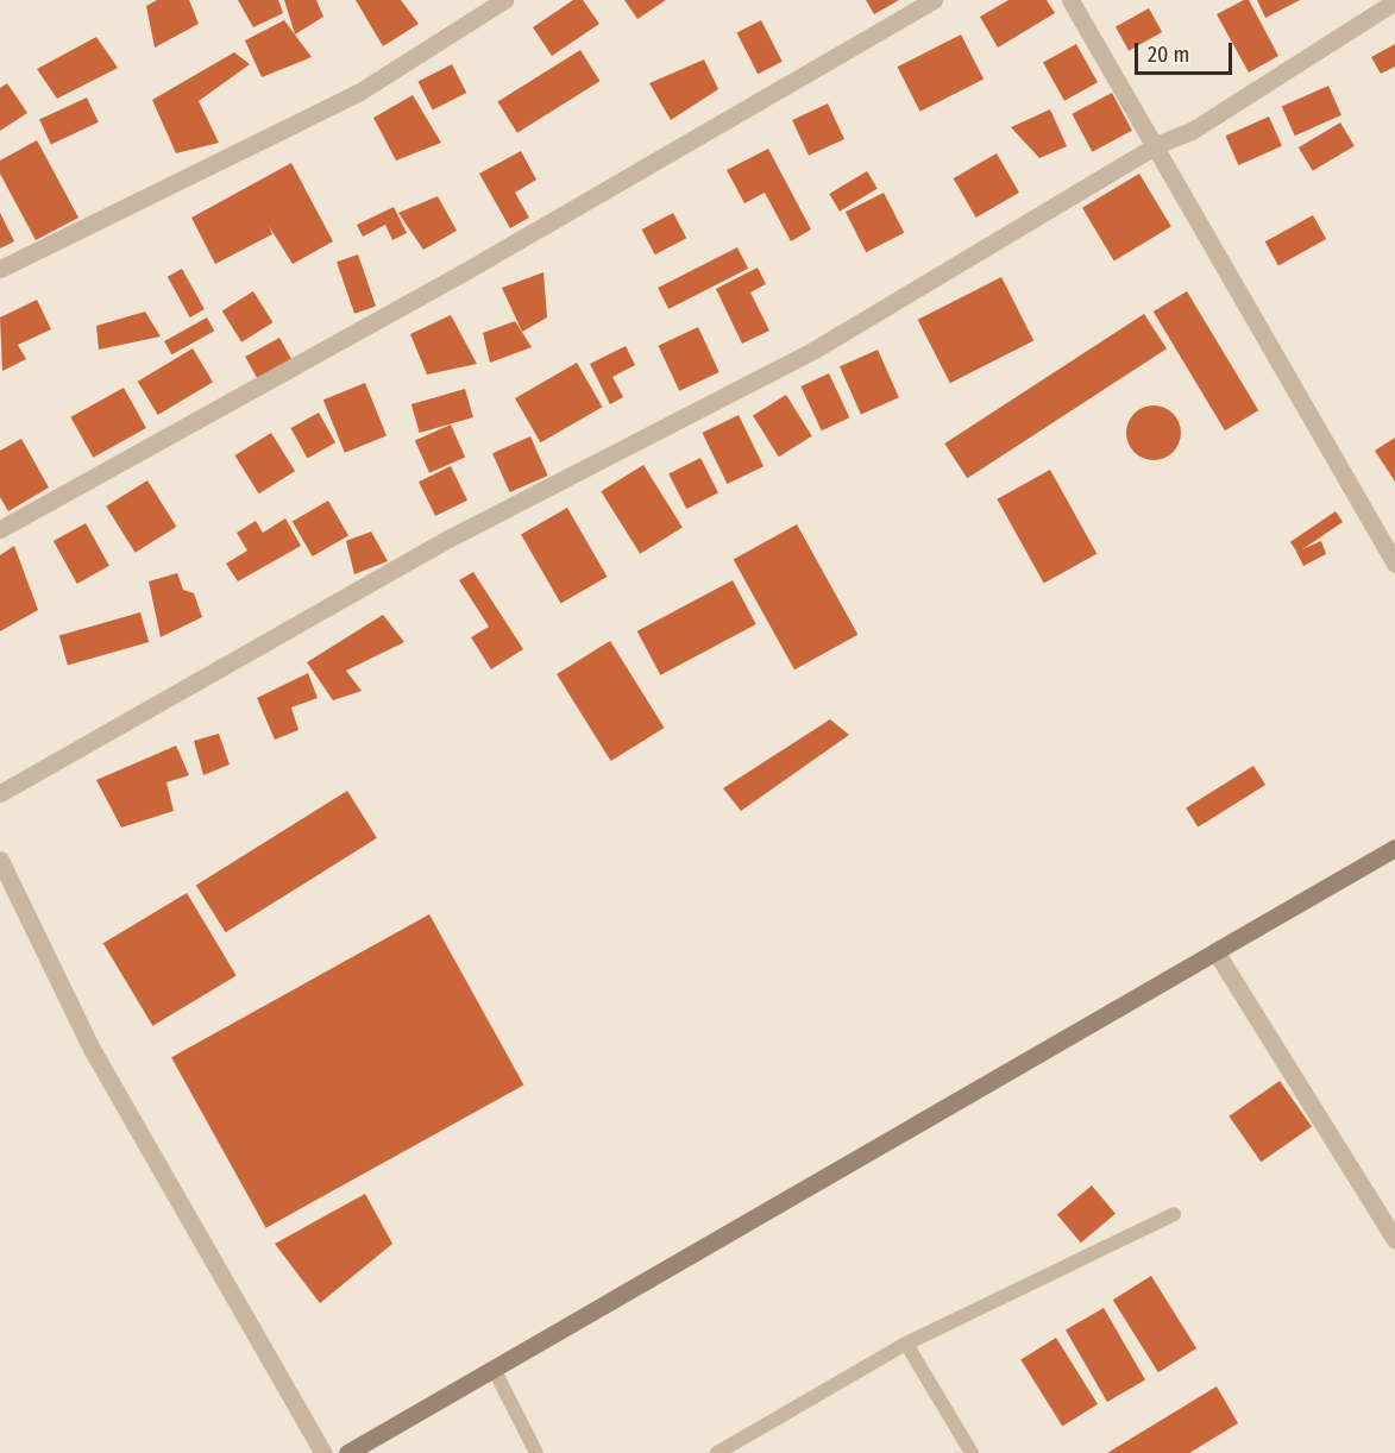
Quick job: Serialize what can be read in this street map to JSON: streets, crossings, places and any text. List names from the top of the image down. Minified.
{"scale_bar":"20 m"}
